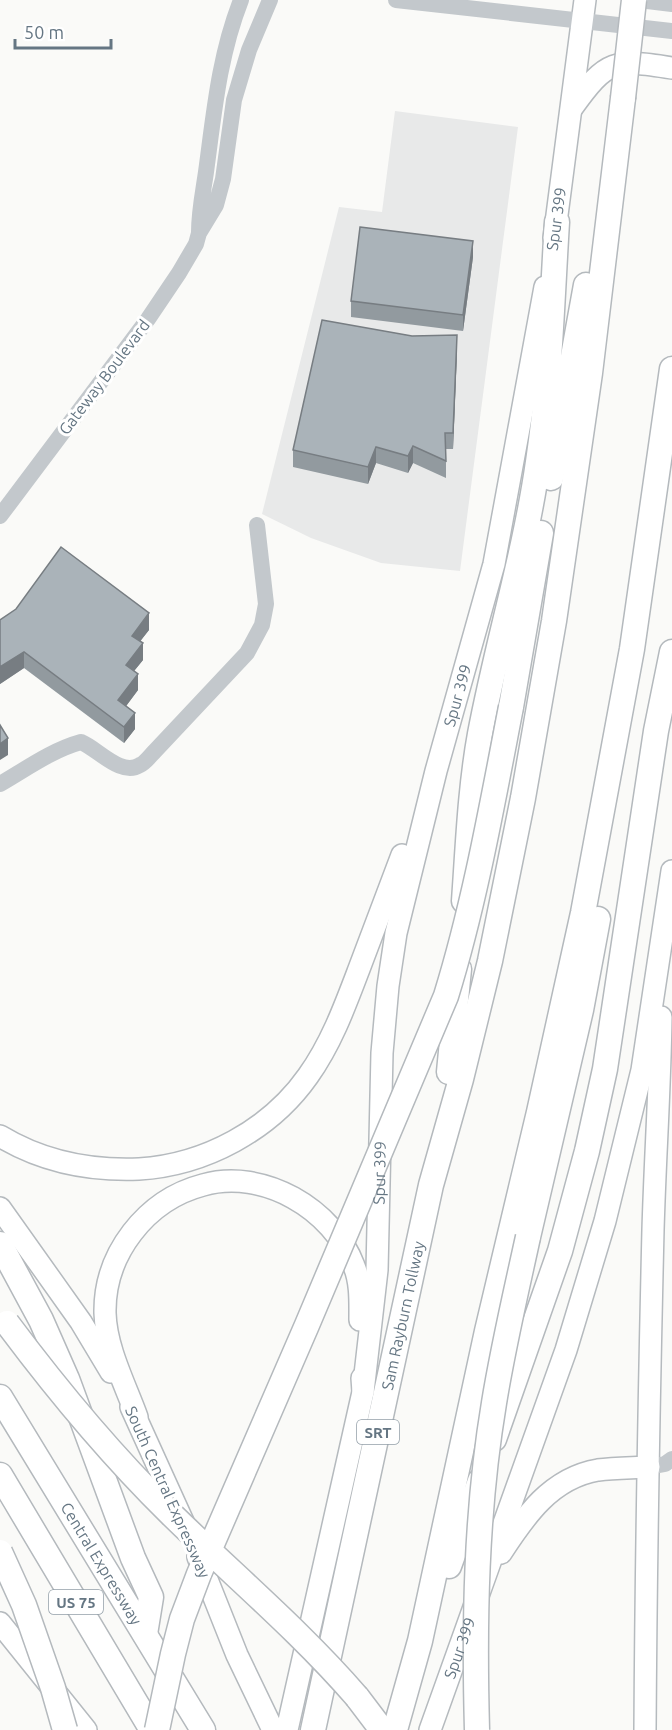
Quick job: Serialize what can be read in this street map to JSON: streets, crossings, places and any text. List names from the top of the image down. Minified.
{"streets":{"highway":["Sam Rayburn Tollway","SRT","Central Expressway","US 75"],"main road":["Spur 399","South Central Expressway"],"street":["Gateway Boulevard"]},"scale_bar":"50 m"}
